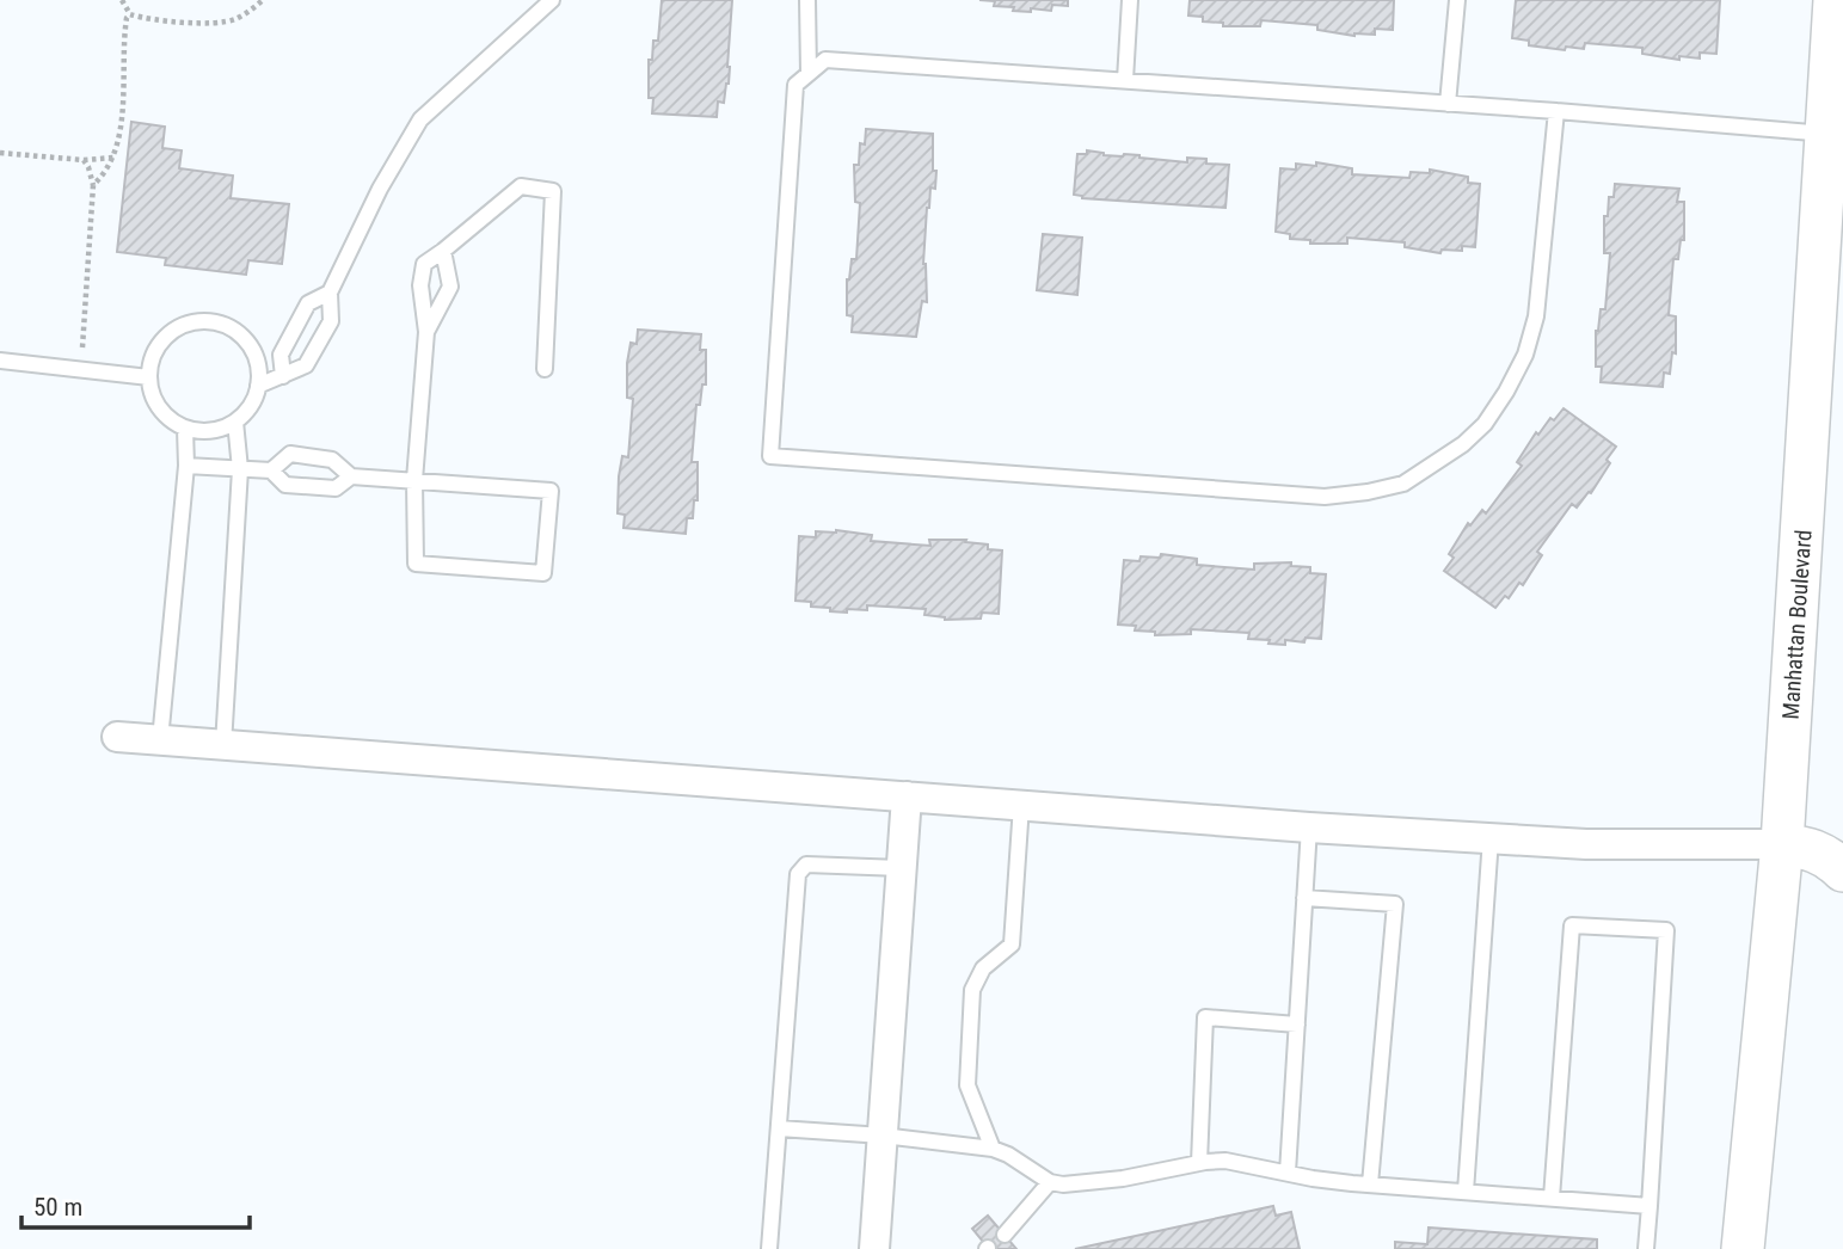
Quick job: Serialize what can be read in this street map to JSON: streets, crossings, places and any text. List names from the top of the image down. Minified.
{"streets":{"street":["Manhattan Boulevard"]},"scale_bar":"50 m"}
